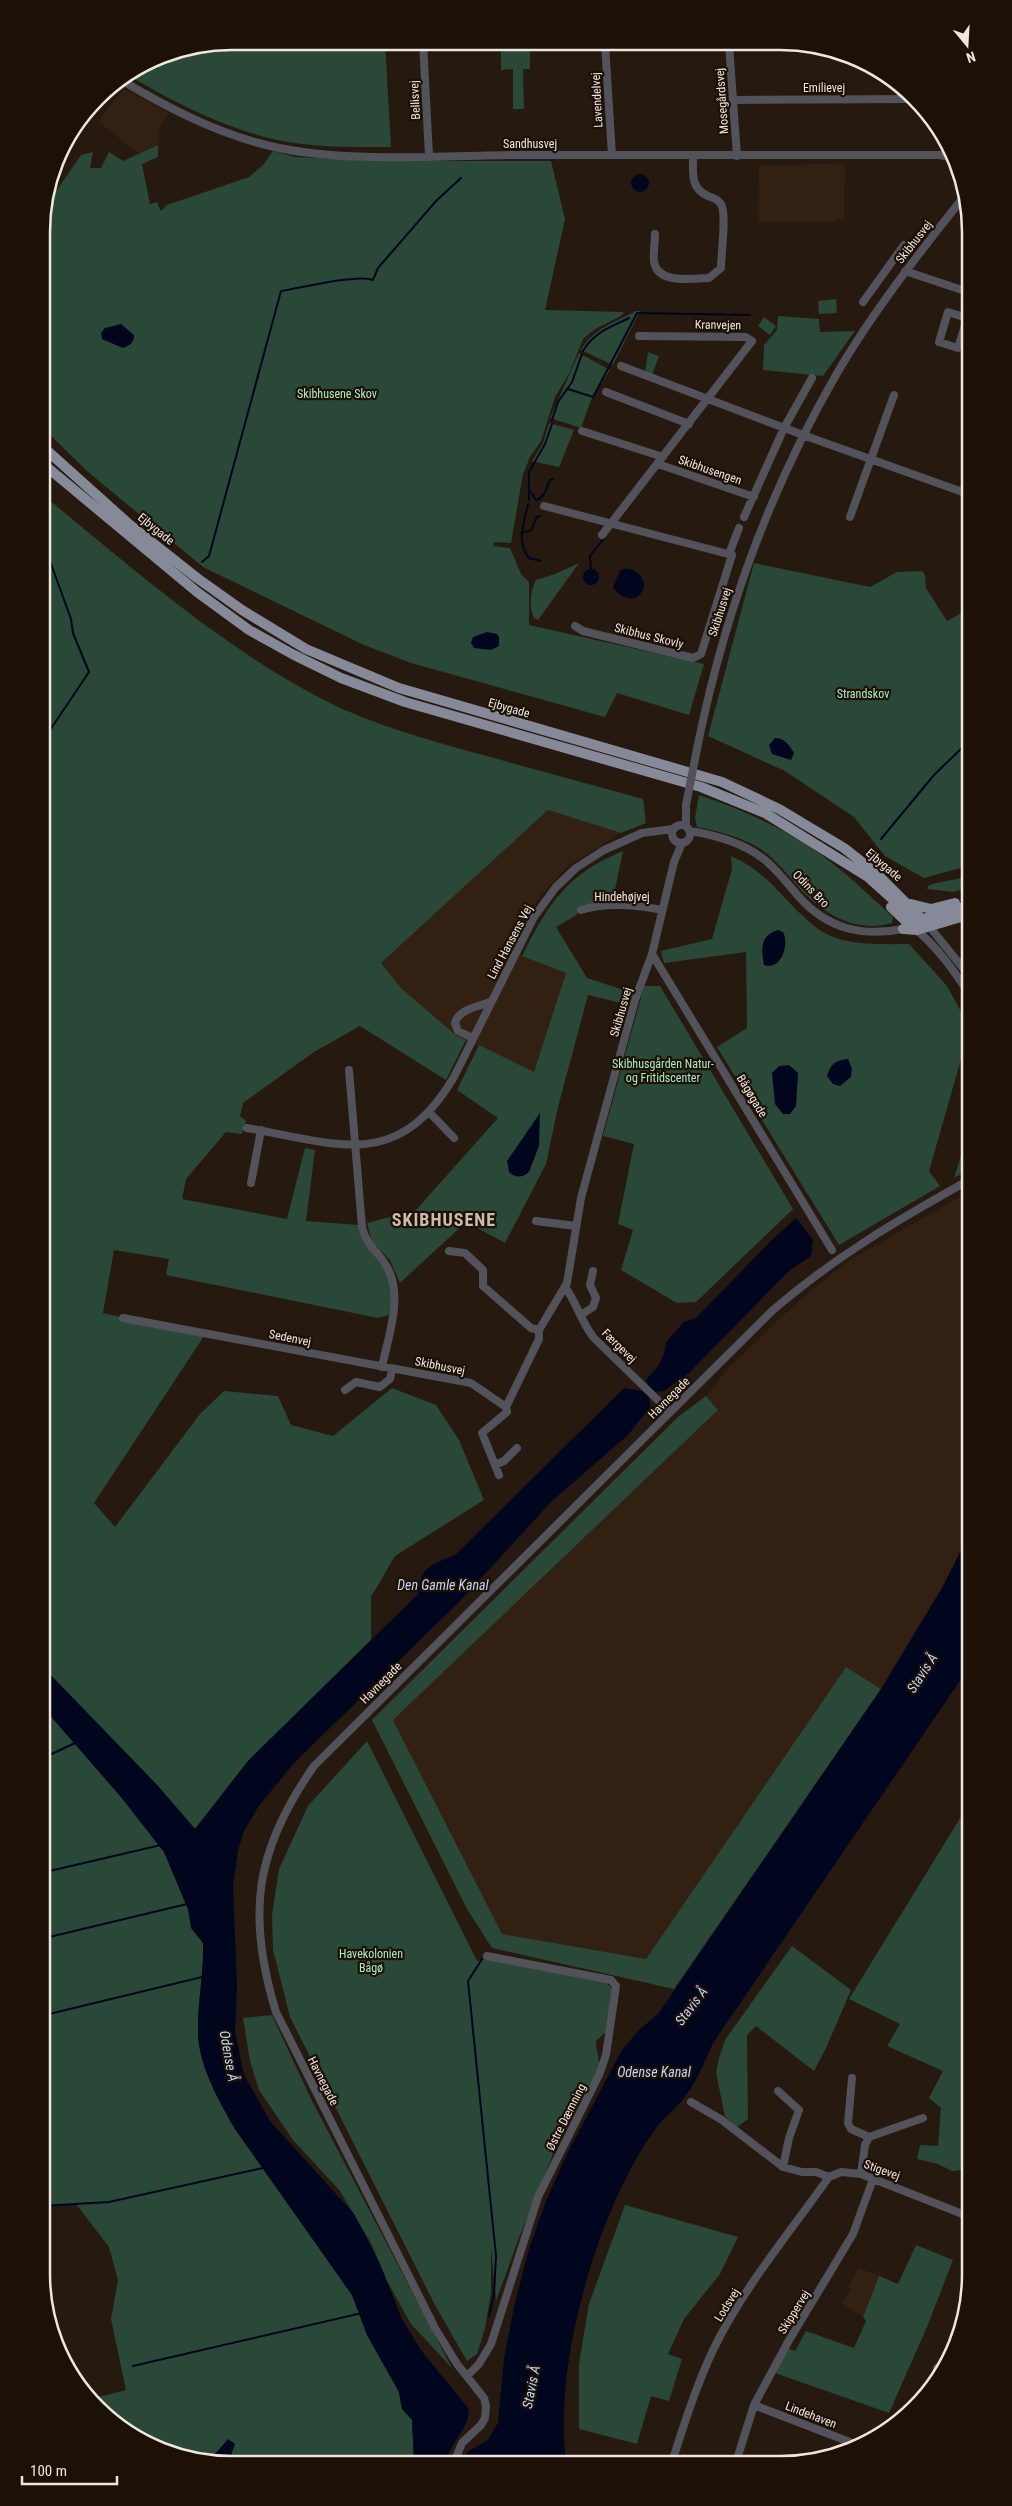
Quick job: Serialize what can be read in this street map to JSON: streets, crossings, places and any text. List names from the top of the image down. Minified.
{"streets":{"main road":["Ejbygade","Odins Bro"],"street":["Emilievej","Bellisvej","Lavendelvej","Mosegårdsvej","Sandhusvej","Skibhusvej","Kranvejen","Skibhusengen","Skibhus Skovly","Hindehøjvej","Lind Hansens Vej","Bågøgade","Sedenvej","Færgevej","Havnegade","Østre Dæmning","Stigevej","Lodsvej","Skippervej","Lindehaven"]},"crossings":[["Emilievej","Mosegårdsvej"],["Bellisvej","Sandhusvej"],["Lavendelvej","Sandhusvej"],["Mosegårdsvej","Sandhusvej"],["Skibhusvej","Odins Bro"],["Skibhusvej","Hindehøjvej"],["Skibhusvej","Lind Hansens Vej"],["Skibhusvej","Bågøgade"],["Skibhusvej","Sedenvej"],["Skibhusvej","Færgevej"],["Kranvejen","Skibhusengen"],["Ejbygade","Odins Bro"],["Odins Bro","Lind Hansens Vej"],["Færgevej","Havnegade"],["Havnegade","Østre Dæmning"],["Stigevej","Lodsvej"],["Stigevej","Skippervej"],["Skippervej","Lindehaven"]],"districts":["SKIBHUSENE"],"water":["Den Gamle Kanal","Stavis Å","Odense Å","Odense Kanal"],"parks":["Skibhusene Skov","Strandskov","Skibhusgården Natur- og Fritidscenter","Havekolonien Bågø"],"scale_bar":"100 m","north":"bottom"}
